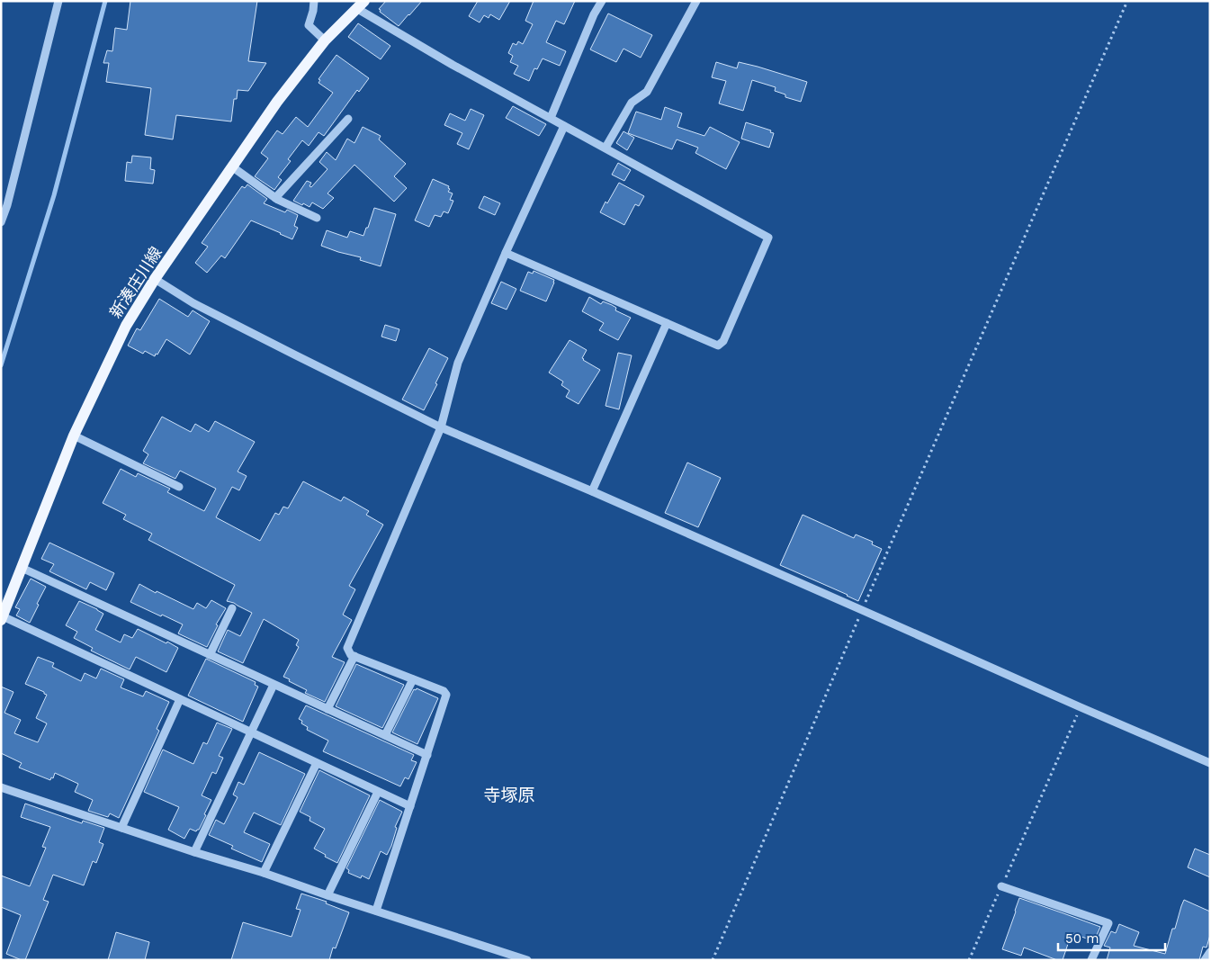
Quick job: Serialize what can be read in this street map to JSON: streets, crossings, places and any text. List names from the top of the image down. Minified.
{"streets":{"main road":["新湊庄川線"]},"districts":["寺塚原"],"scale_bar":"50 m"}
